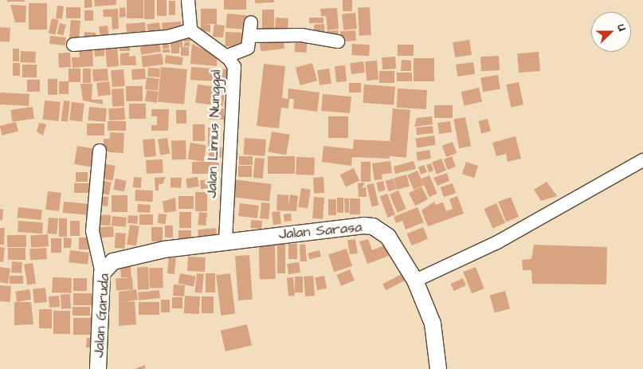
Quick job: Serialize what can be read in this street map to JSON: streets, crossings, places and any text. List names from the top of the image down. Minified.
{"streets":{"street":["Jalan Limus Nunggal","Jalan Sarasa","Jalan Garuda"]},"crossings":[["Jalan Limus Nunggal","Jalan Sarasa"],["Jalan Limus Nunggal","Jalan Garuda"],["Jalan Sarasa","Jalan Garuda"]],"north":"right"}
